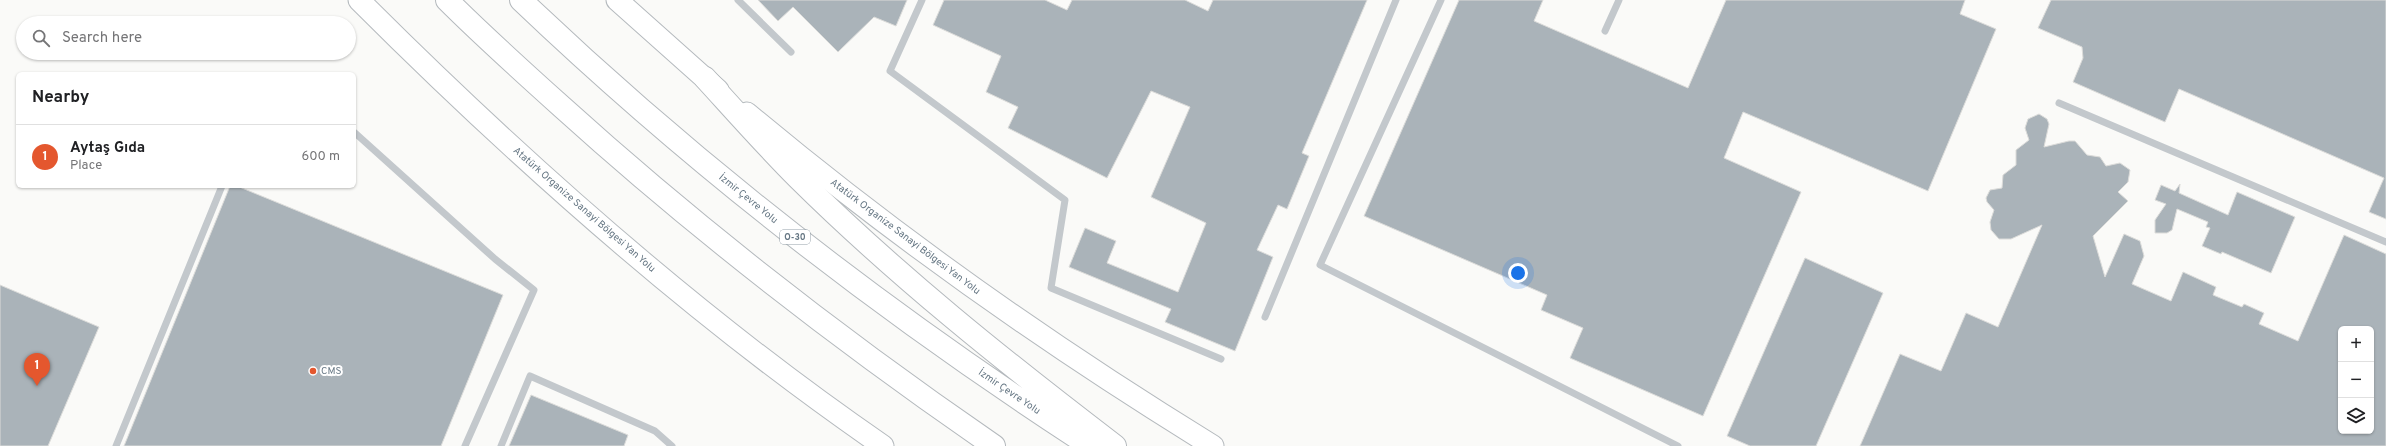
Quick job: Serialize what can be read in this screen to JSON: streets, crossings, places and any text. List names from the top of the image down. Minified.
{"streets":{"highway":["İzmir Çevre Yolu","O-30"],"main road":["Atatürk Organize Sanayi Bölgesi Yan Yolu"]},"places":["CMS"],"page":{"search":"Search here","heading":"Nearby","list":[{"mark":"1","name":"Aytaş Gıda","note":"Place","value":"600 m"}],"map_buttons":["+","−"],"pins":"1"}}
